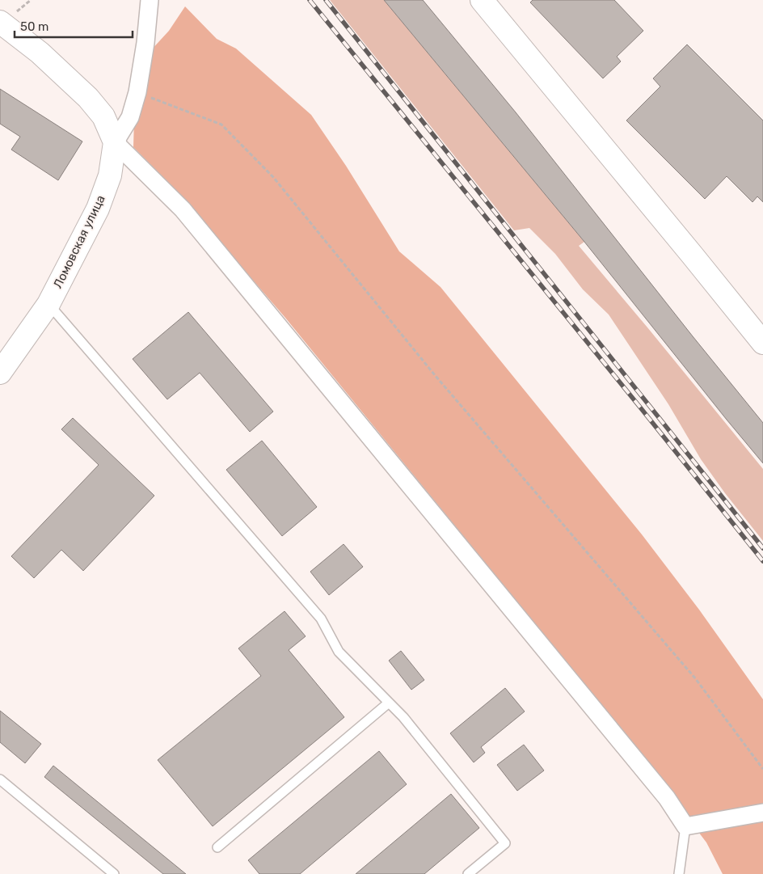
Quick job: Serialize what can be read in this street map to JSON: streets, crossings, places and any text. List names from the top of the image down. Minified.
{"streets":{"street":["Ломовская улица"]},"scale_bar":"50 m"}
